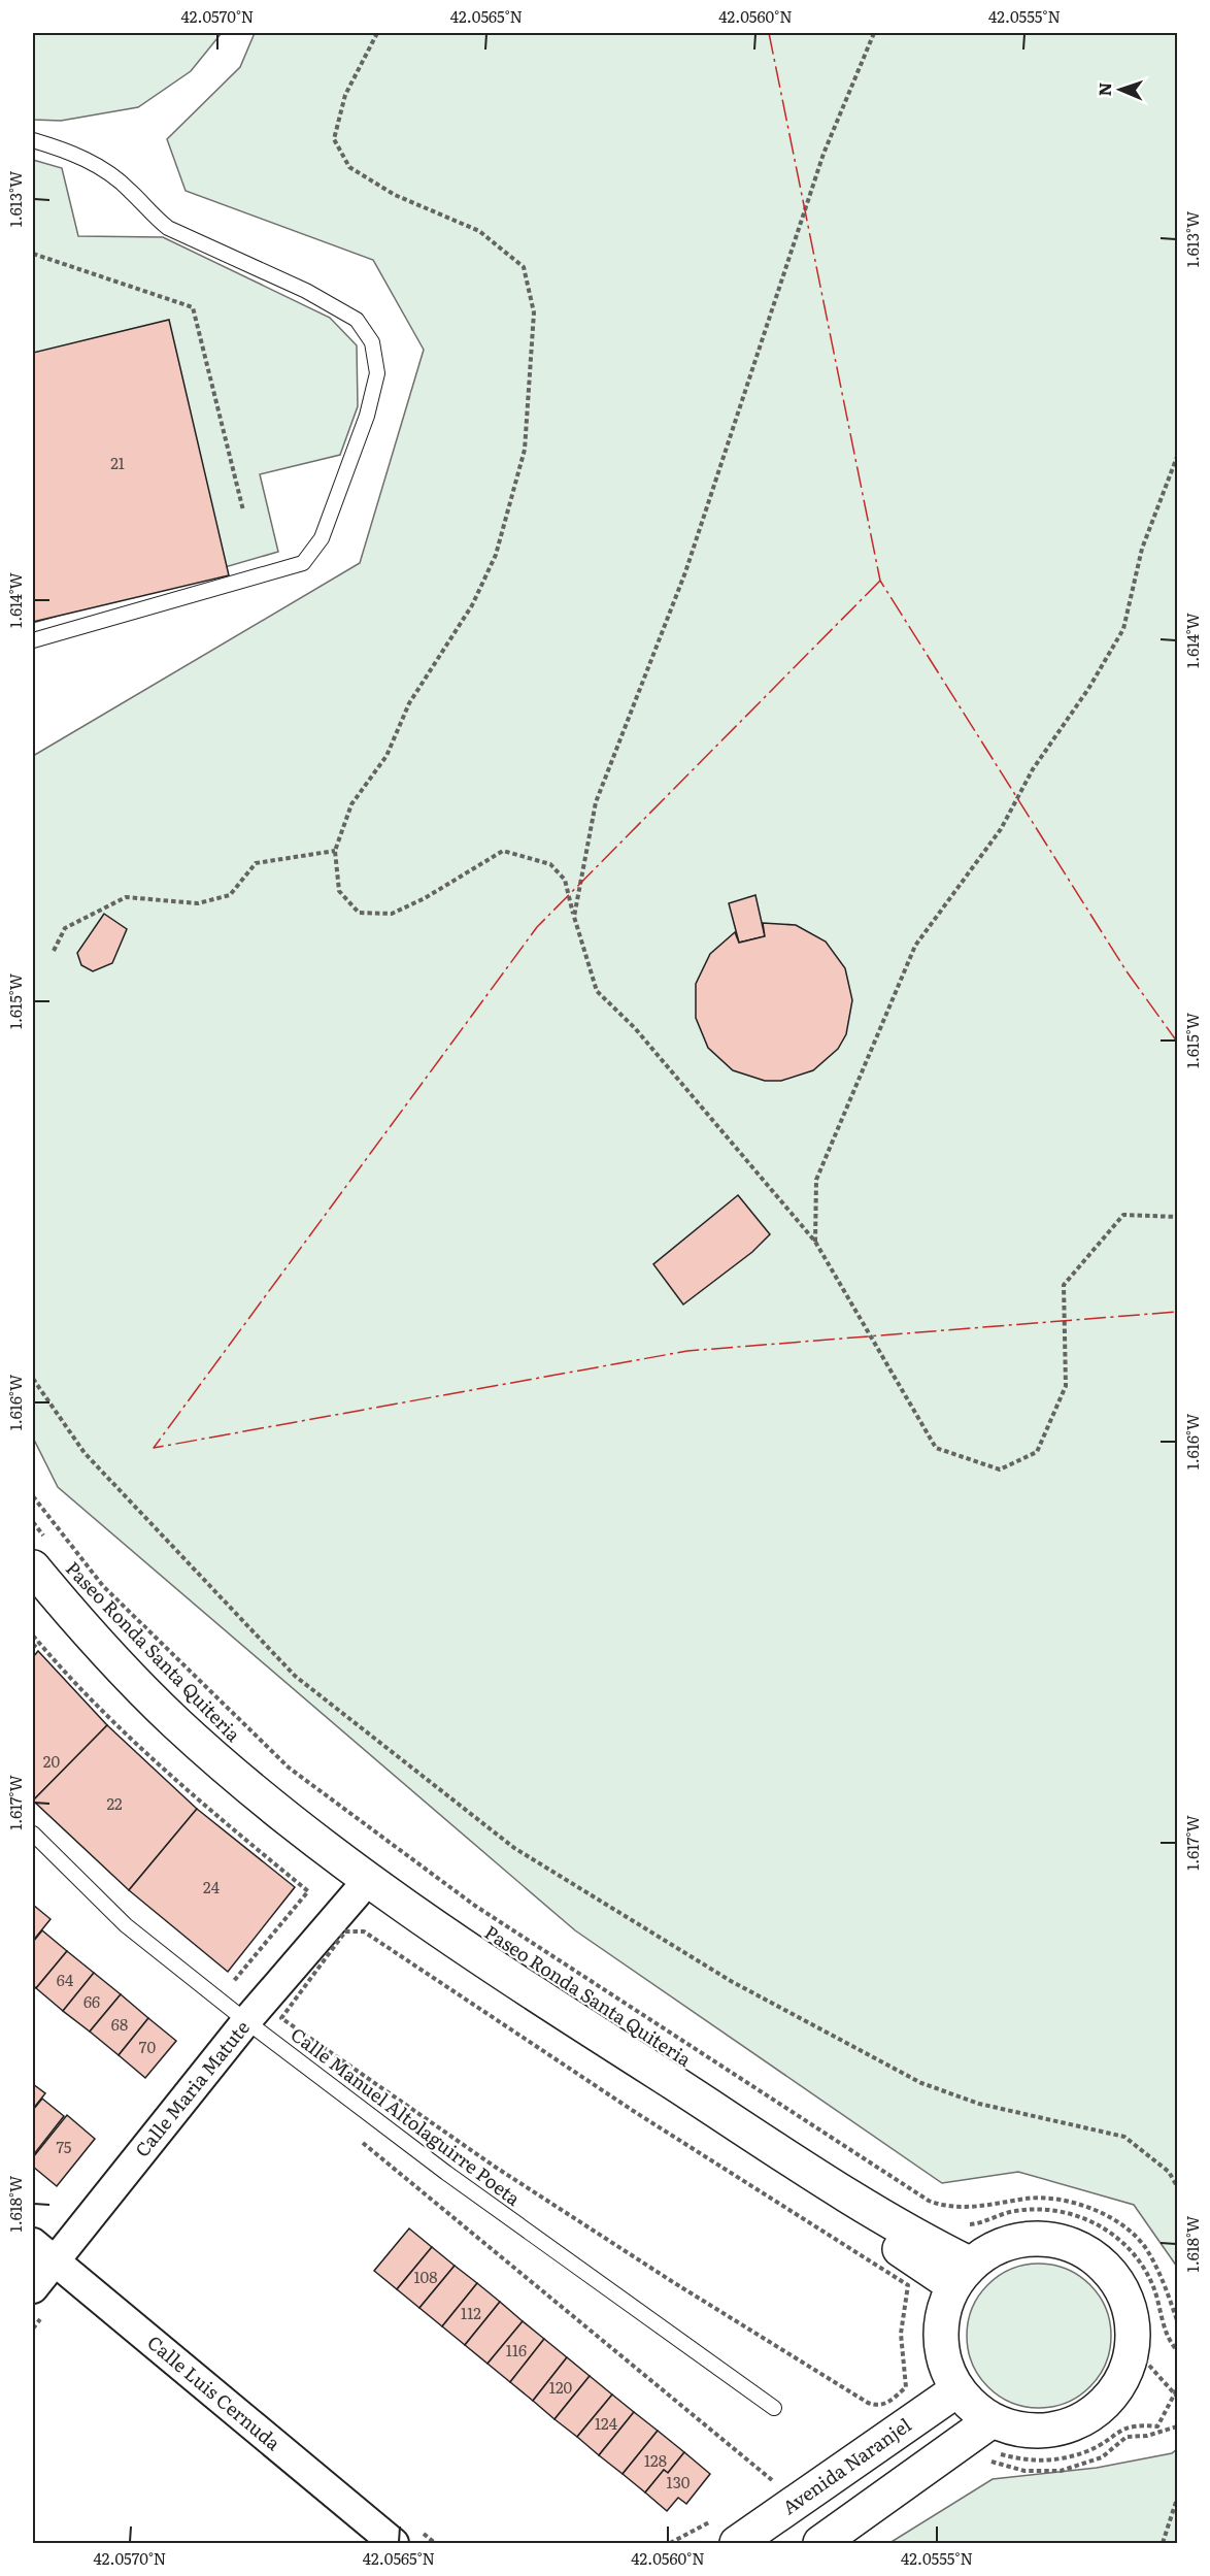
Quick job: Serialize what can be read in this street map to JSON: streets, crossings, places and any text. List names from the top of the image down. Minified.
{"streets":{"street":["Paseo Ronda Santa Quiteria","Calle Maria Matute","Calle Luis Cernuda","Avenida Naranjel"],"lane":["Calle Manuel Altolaguirre Poeta"]},"crossings":[["Paseo Ronda Santa Quiteria","Avenida Naranjel"],["Calle Maria Matute","Calle Manuel Altolaguirre Poeta"],["Calle Maria Matute","Calle Luis Cernuda"]],"house_numbers":["21","20","22","24","64","66","68","70","75","108","112","116","120","124","128","130"],"north":"left","coordinates":["42.0570°N","42.0565°N","42.0560°N","42.0555°N","1.613°W","1.614°W","1.615°W","1.616°W","1.617°W","1.618°W"]}
